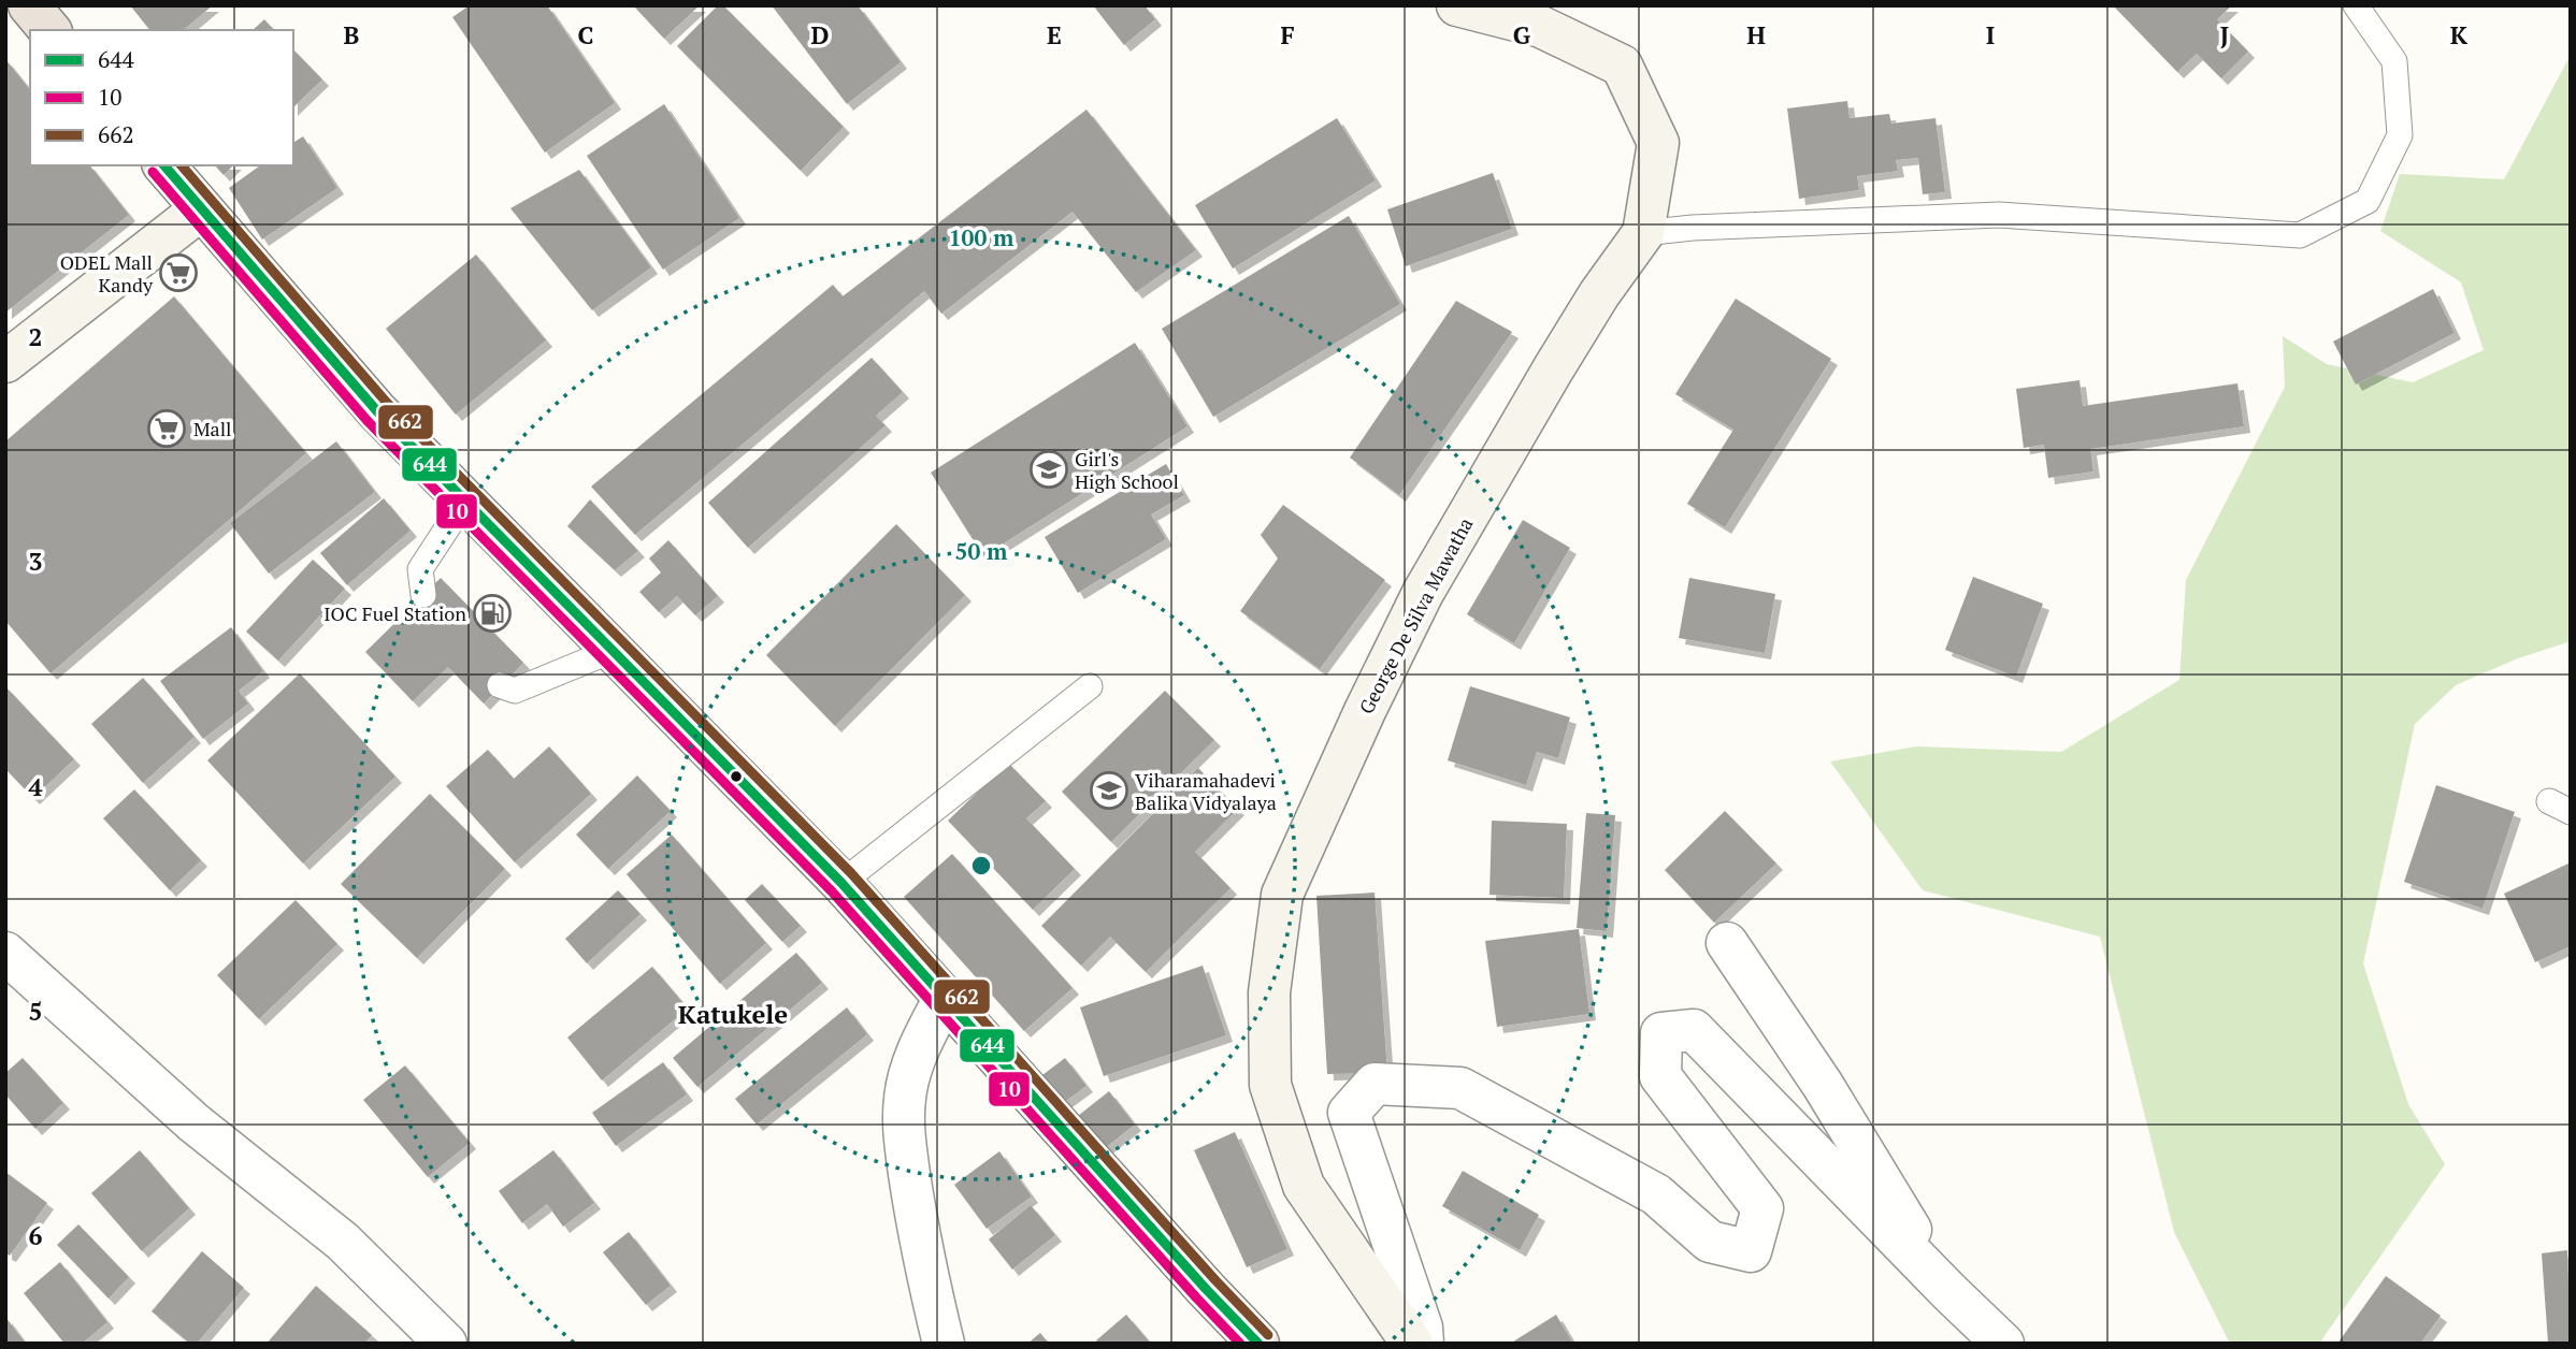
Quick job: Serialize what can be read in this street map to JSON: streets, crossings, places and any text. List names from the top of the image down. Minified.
{"streets":{"street":["George De Silva Mawatha"]},"districts":["Katukele"],"places":{"supermarket":["ODEL Mall Kandy","Mall"],"school or university":["Girl's High School","Viharamahadevi Balika Vidyalaya"],"fuel station":["IOC Fuel Station"]},"lines":["transit line 644","transit line 662","transit line 10"],"legend":["644","10","662"],"grid":{"columns":["B","C","D","E","F","G","H","I","J","K"],"rows":["2","3","4","5","6"]},"rings":["100 m","50 m"]}
